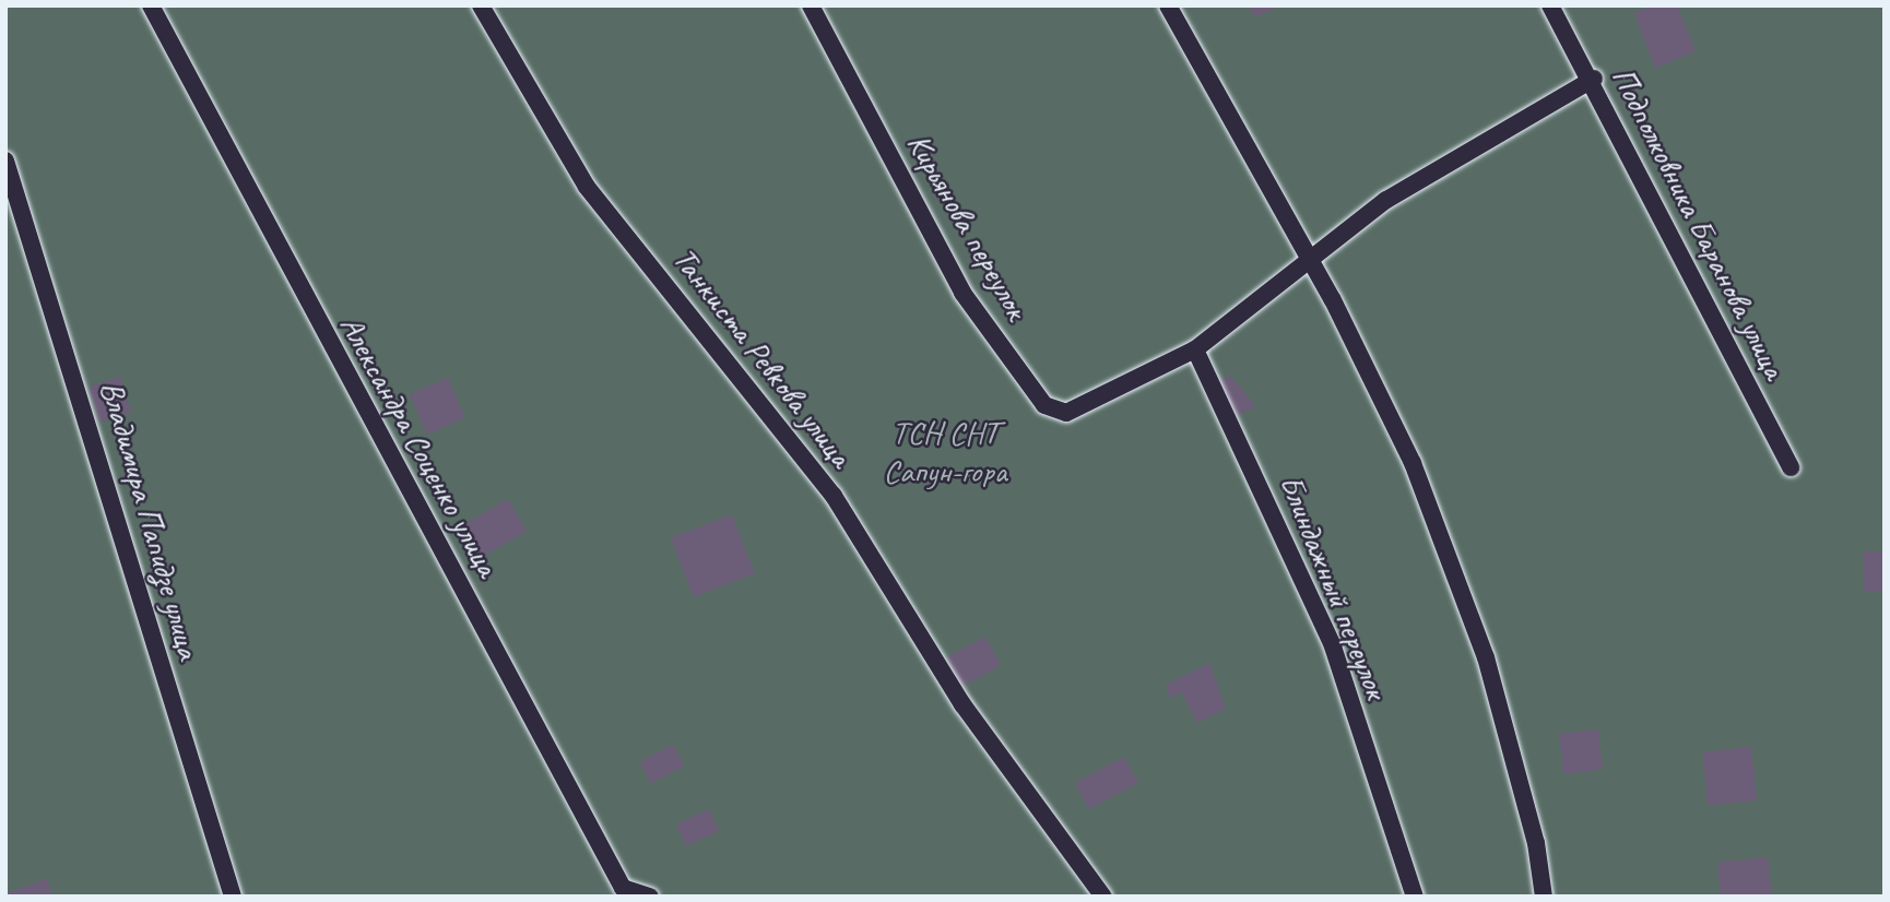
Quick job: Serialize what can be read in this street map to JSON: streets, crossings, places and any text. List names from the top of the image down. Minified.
{"streets":{"lane":["Подполковника Баранова улица","Кирьянова переулок","Танкиста Ревкова улица","Александра Соценко улица","Владимира Папидзе улица","Блиндажный переулок"]},"crossings":[["Подполковника Баранова улица","Кирьянова переулок"],["Кирьянова переулок","Блиндажный переулок"]],"parks":["ТСН СНТ Сапун-гора"]}
